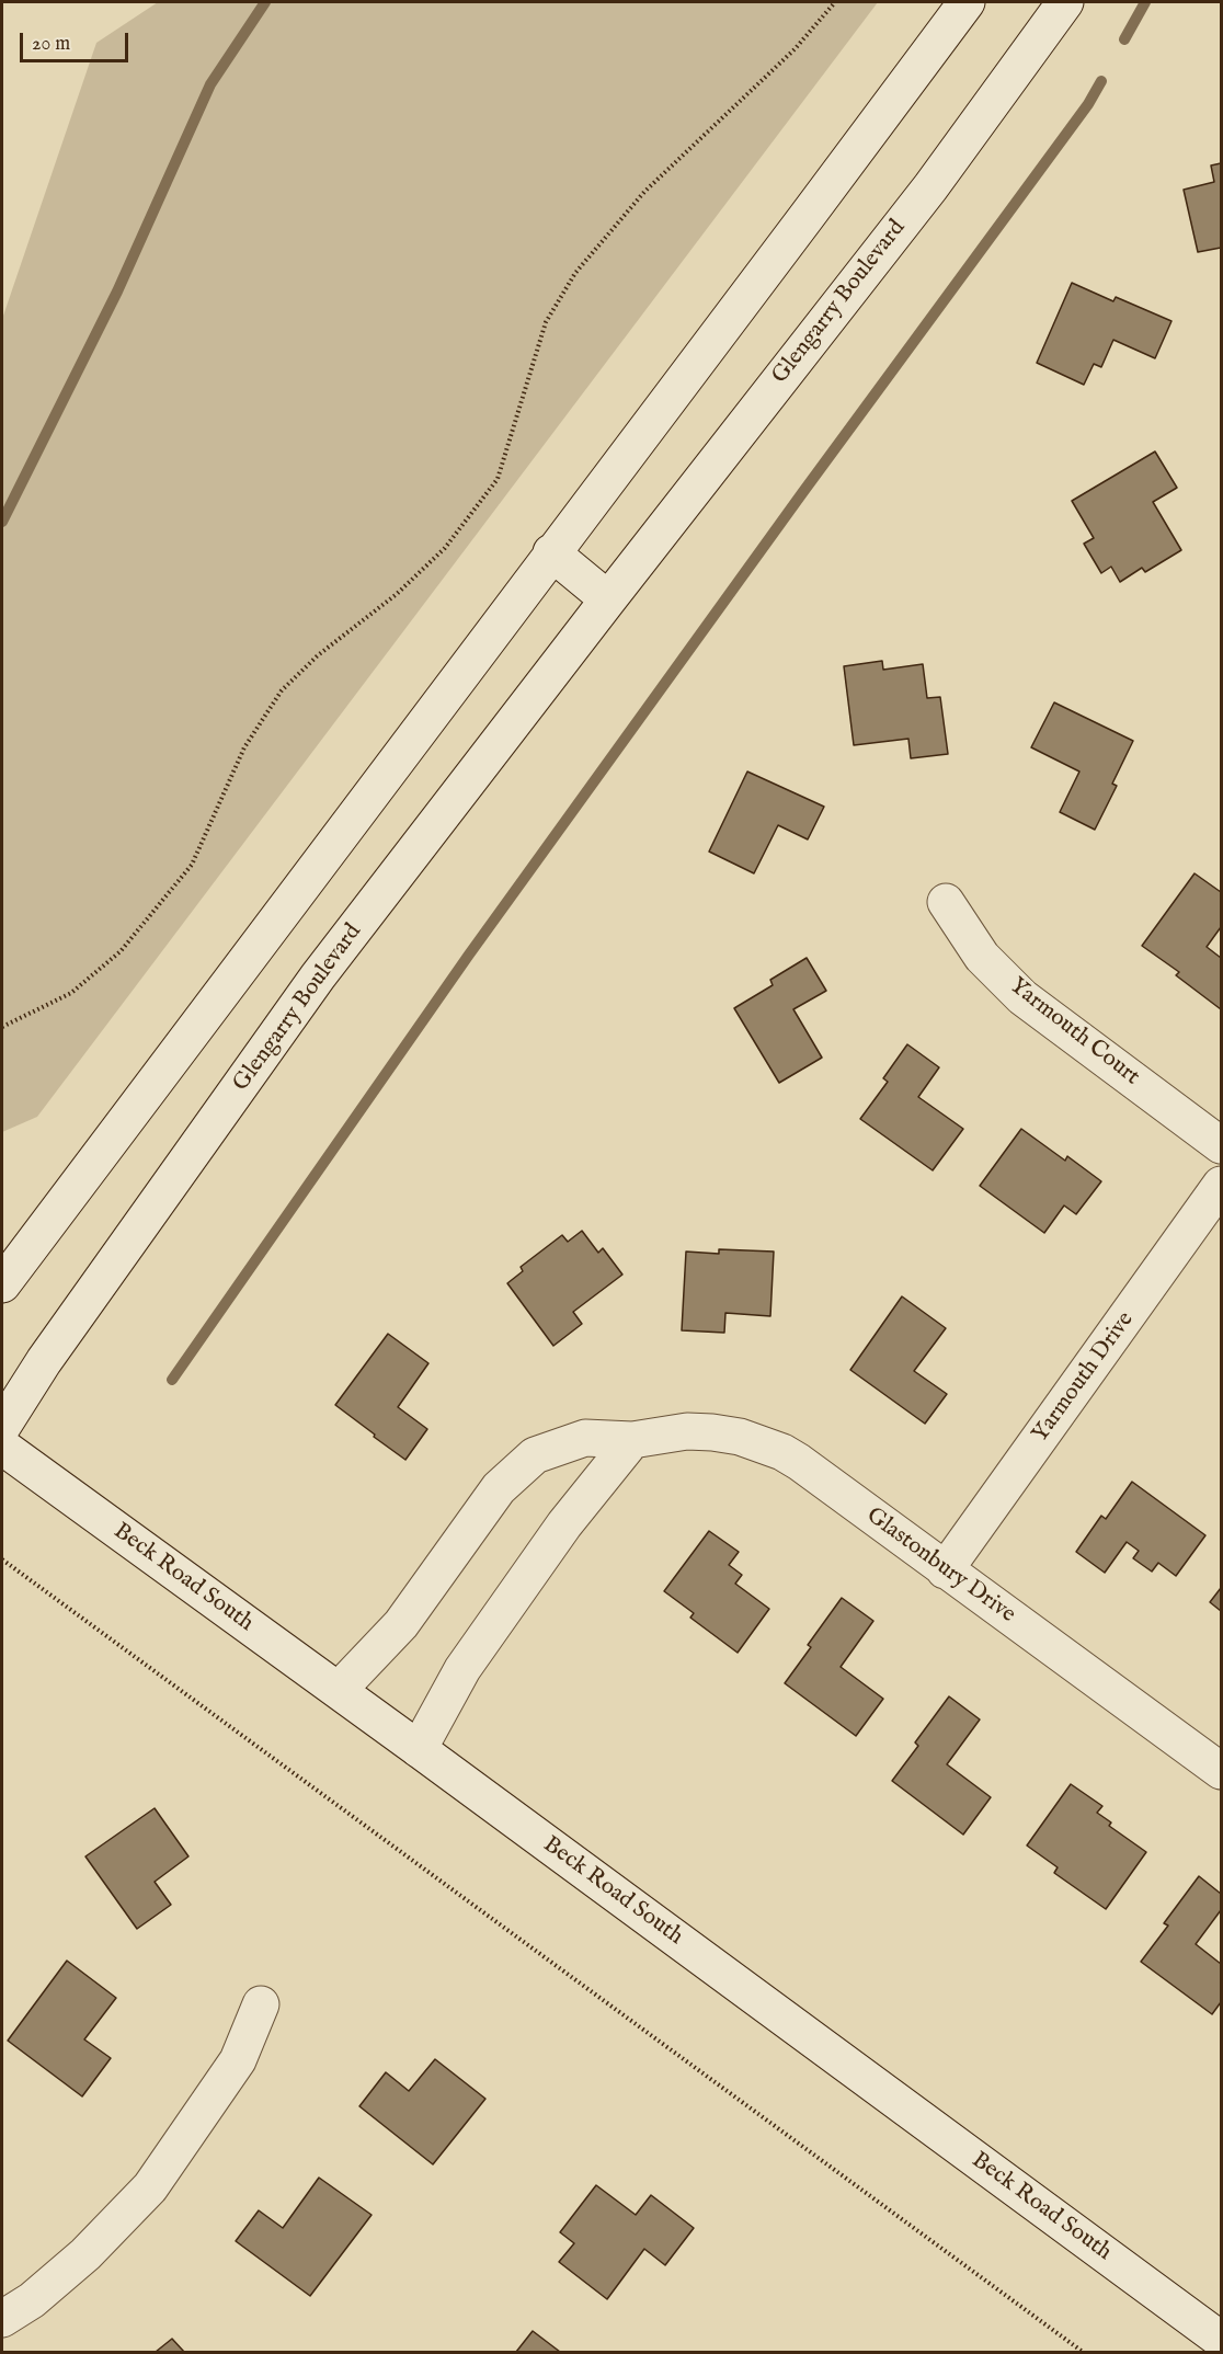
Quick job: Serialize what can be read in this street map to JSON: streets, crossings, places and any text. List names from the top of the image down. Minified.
{"streets":{"street":["Glengarry Boulevard","Yarmouth Court","Yarmouth Drive","Glastonbury Drive","Beck Road South"]},"crossings":[["Yarmouth Drive","Glastonbury Drive"],["Glastonbury Drive","Beck Road South"]],"scale_bar":"20 m"}
